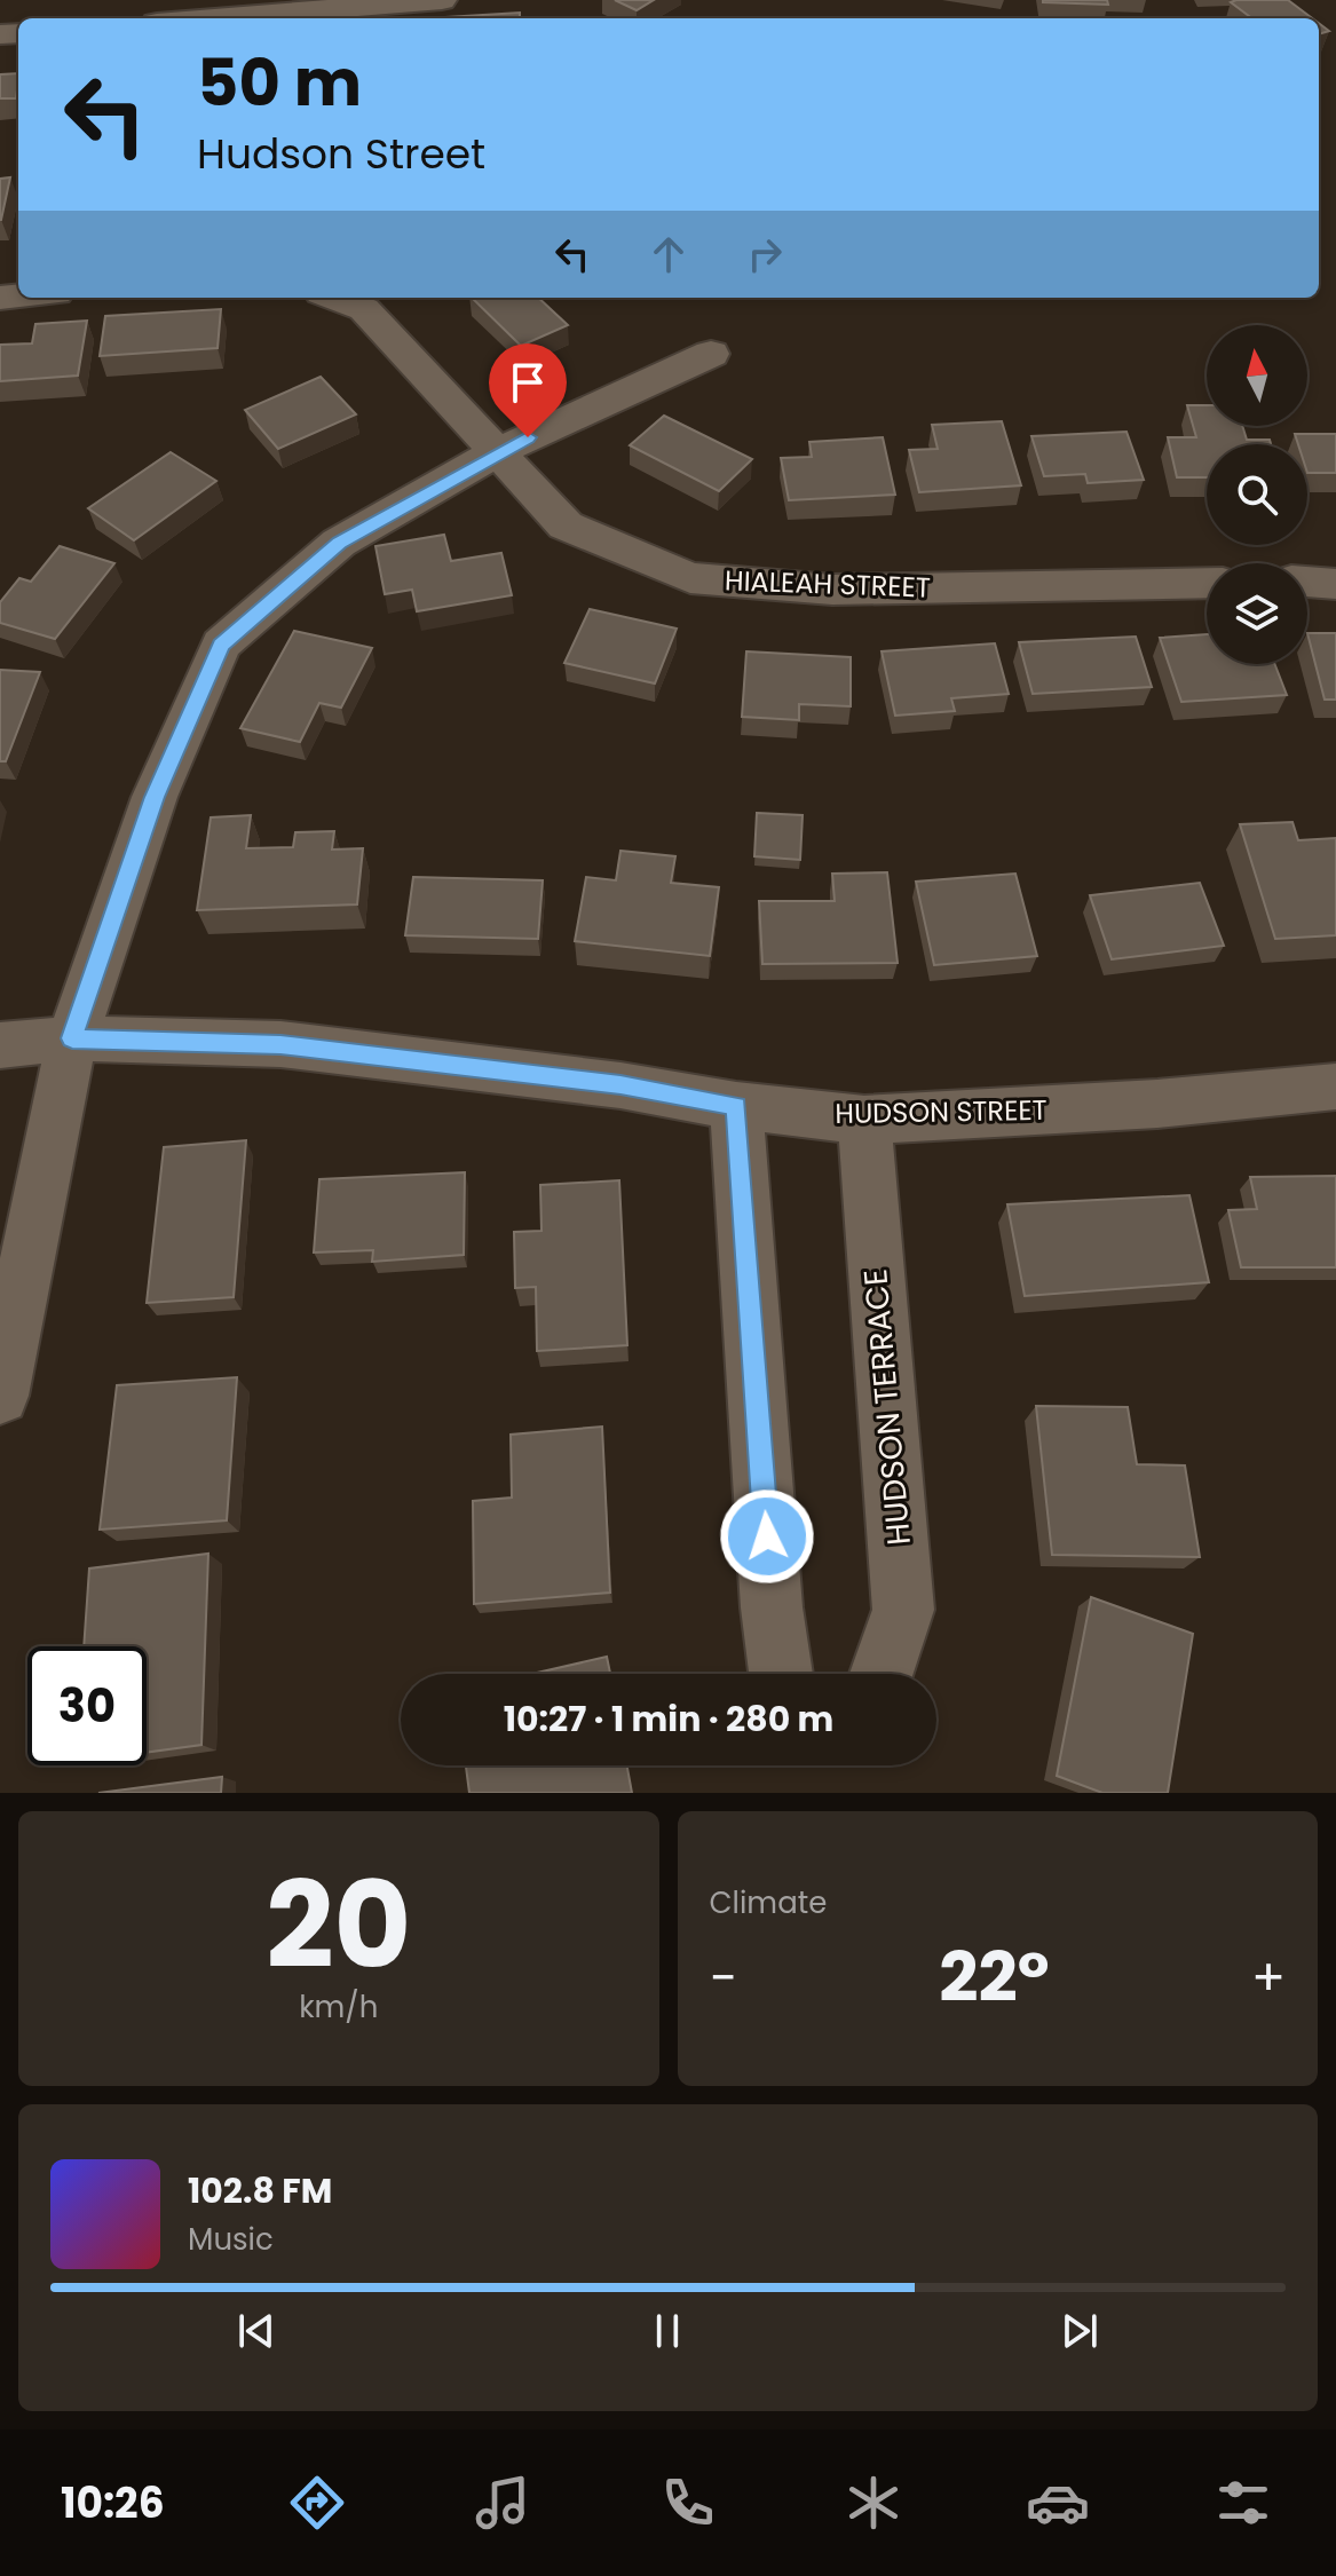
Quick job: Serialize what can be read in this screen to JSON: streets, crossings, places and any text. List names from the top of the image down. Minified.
{"streets":{"street":["HIALEAH STREET","HUDSON STREET","HUDSON TERRACE"]},"crossings":[["HUDSON STREET","HUDSON TERRACE"]],"north":"top","page":{"turn":["50 m","Hudson Street"],"limit":"30","trip":"10:27 · 1 min · 280 m","tile":[["20","km/h"],"Climate"],"heat":["−","22°","+"],"song":["102.8 FM","Music"],"tabs":"10:26"}}
